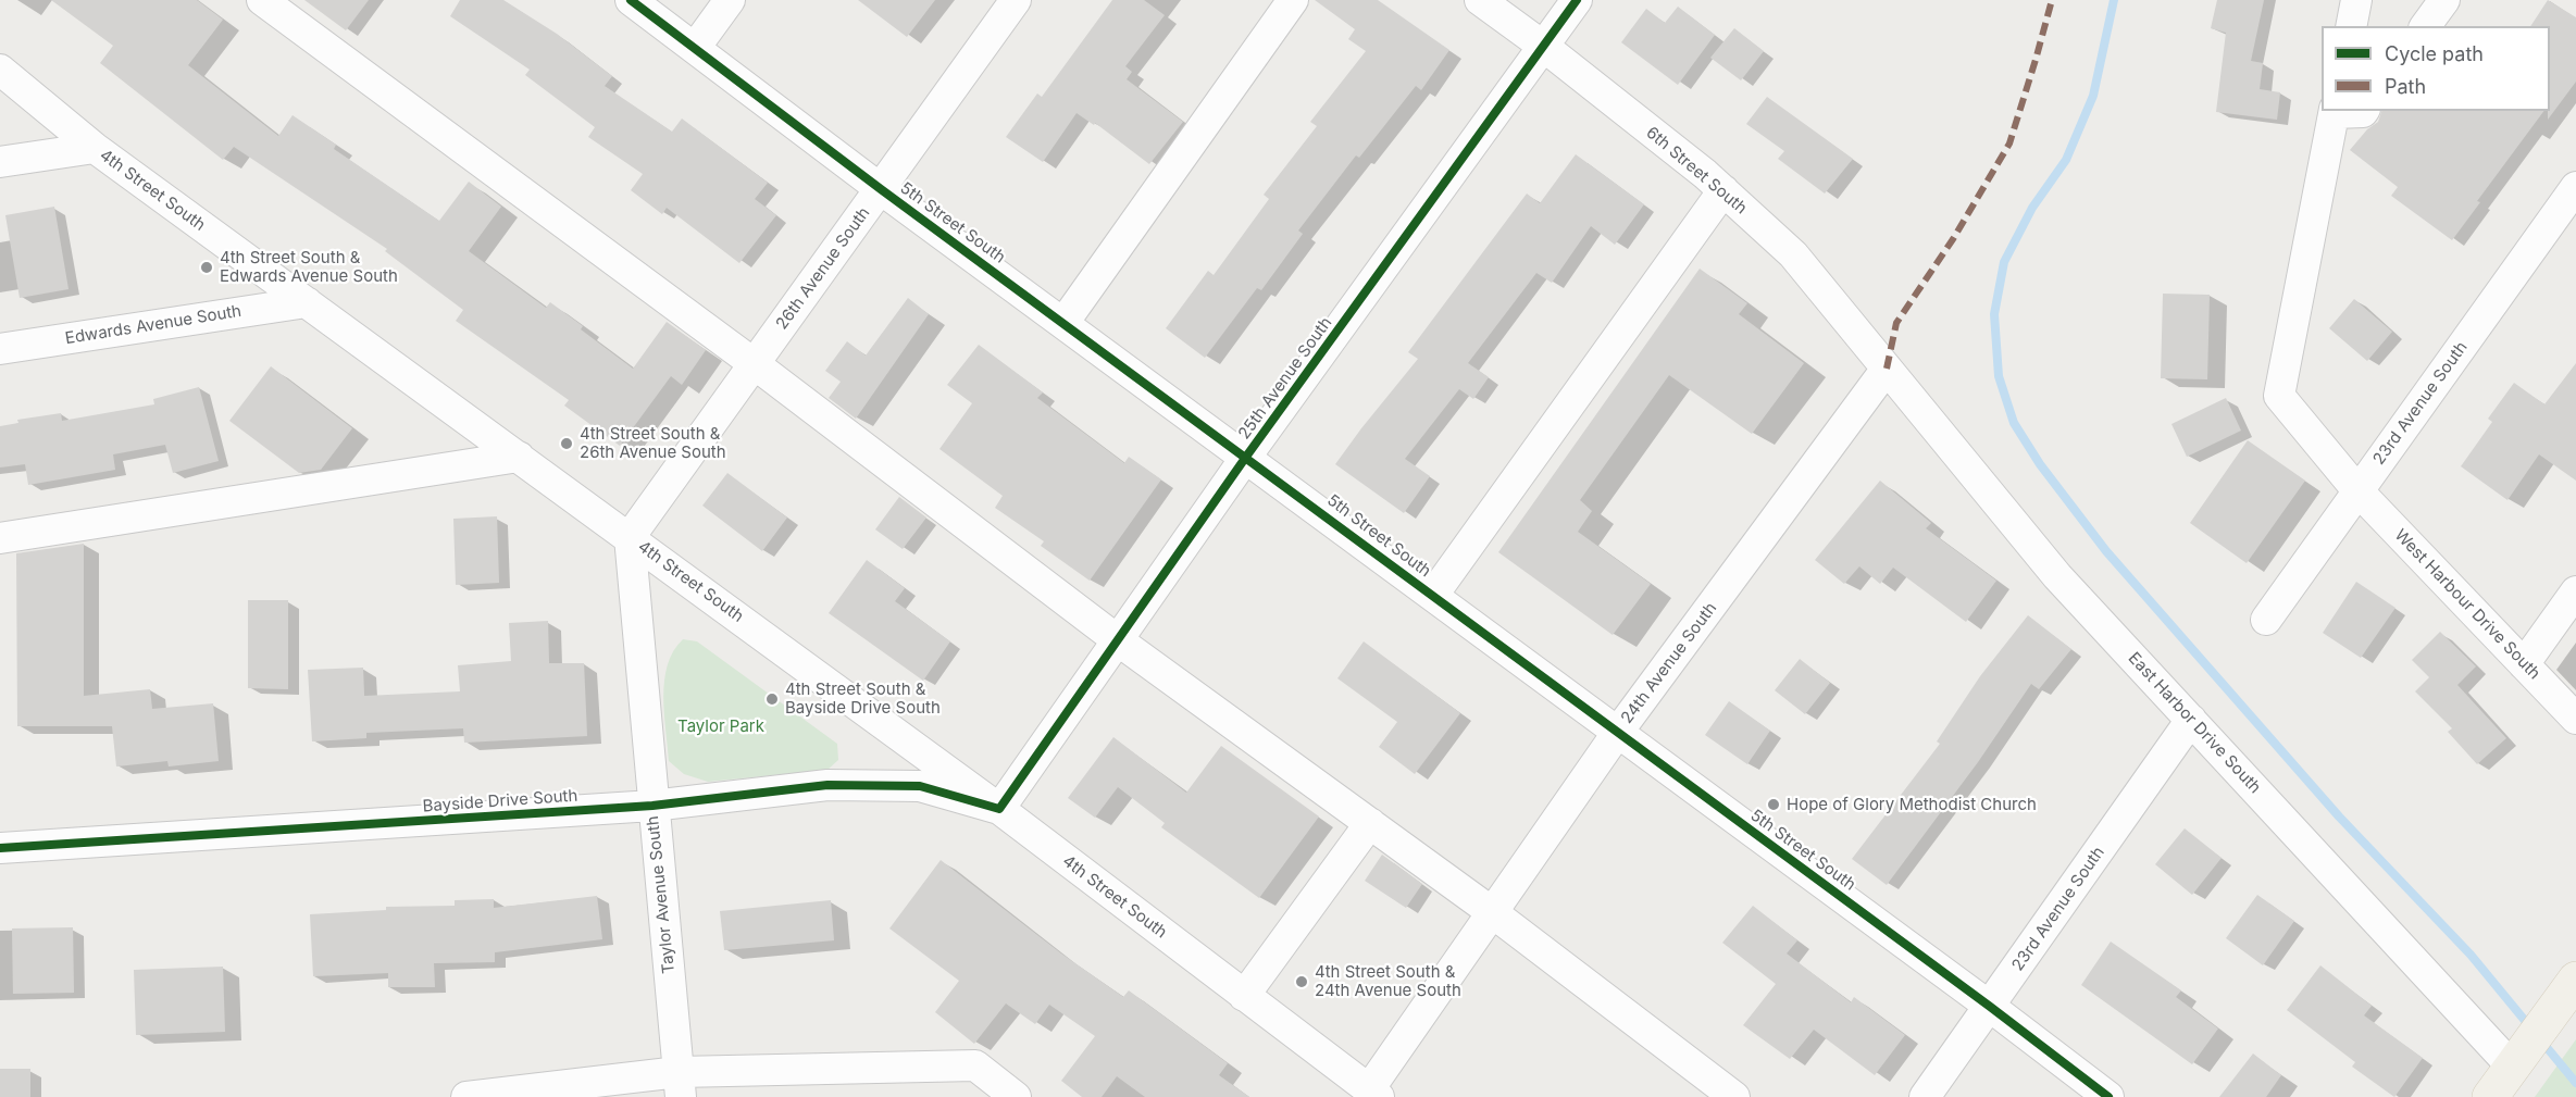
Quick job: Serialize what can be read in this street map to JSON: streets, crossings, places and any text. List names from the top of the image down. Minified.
{"streets":{"street":["6th Street South","4th Street South","5th Street South","26th Avenue South","Edwards Avenue South","25th Avenue South","23rd Avenue South","West Harbour Drive South","24th Avenue South","East Harbor Drive South","Bayside Drive South","Taylor Avenue South"]},"crossings":[["6th Street South","25th Avenue South"],["6th Street South","24th Avenue South"],["6th Street South","East Harbor Drive South"],["4th Street South","26th Avenue South"],["4th Street South","Edwards Avenue South"],["4th Street South","25th Avenue South"],["4th Street South","24th Avenue South"],["4th Street South","Bayside Drive South"],["4th Street South","Taylor Avenue South"],["5th Street South","26th Avenue South"],["5th Street South","25th Avenue South"],["5th Street South","23rd Avenue South"],["5th Street South","24th Avenue South"],["26th Avenue South","Taylor Avenue South"],["25th Avenue South","Bayside Drive South"],["23rd Avenue South","West Harbour Drive South"],["23rd Avenue South","East Harbor Drive South"],["24th Avenue South","East Harbor Drive South"],["Bayside Drive South","Taylor Avenue South"]],"parks":["Taylor Park"],"places":["4th Street South & Edwards Avenue South","4th Street South & 26th Avenue South","4th Street South & Bayside Drive South","Hope of Glory Methodist Church","4th Street South & 24th Avenue South"],"legend":["Cycle path","Path"]}
